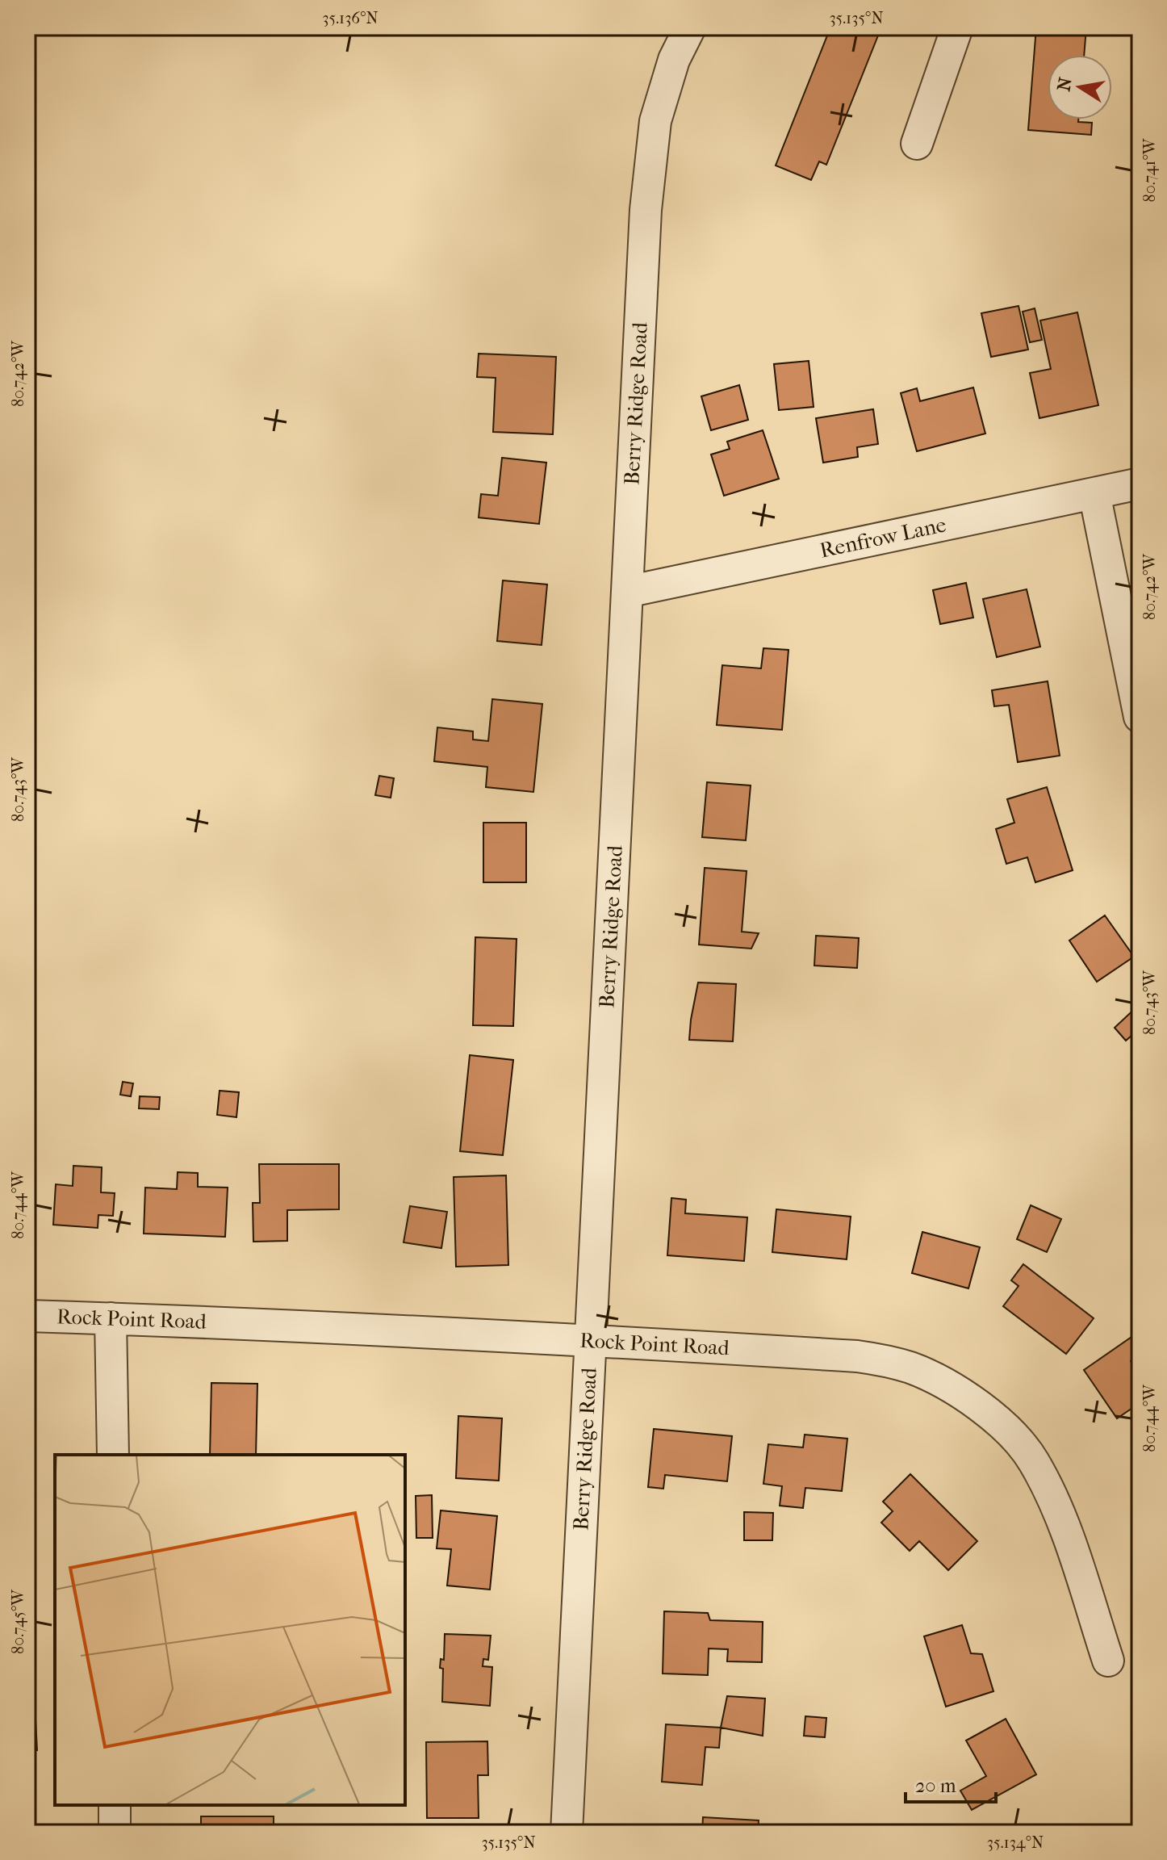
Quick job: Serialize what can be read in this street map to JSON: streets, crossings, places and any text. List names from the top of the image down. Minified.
{"streets":{"street":["Berry Ridge Road","Renfrow Lane","Rock Point Road"]},"crossings":[["Berry Ridge Road","Renfrow Lane"],["Berry Ridge Road","Rock Point Road"]],"scale_bar":"20 m","north":"left","coordinates":["35.136°N","35.135°N","80.741°W","80.742°W","80.743°W","80.744°W","80.745°W","35.134°N"]}
